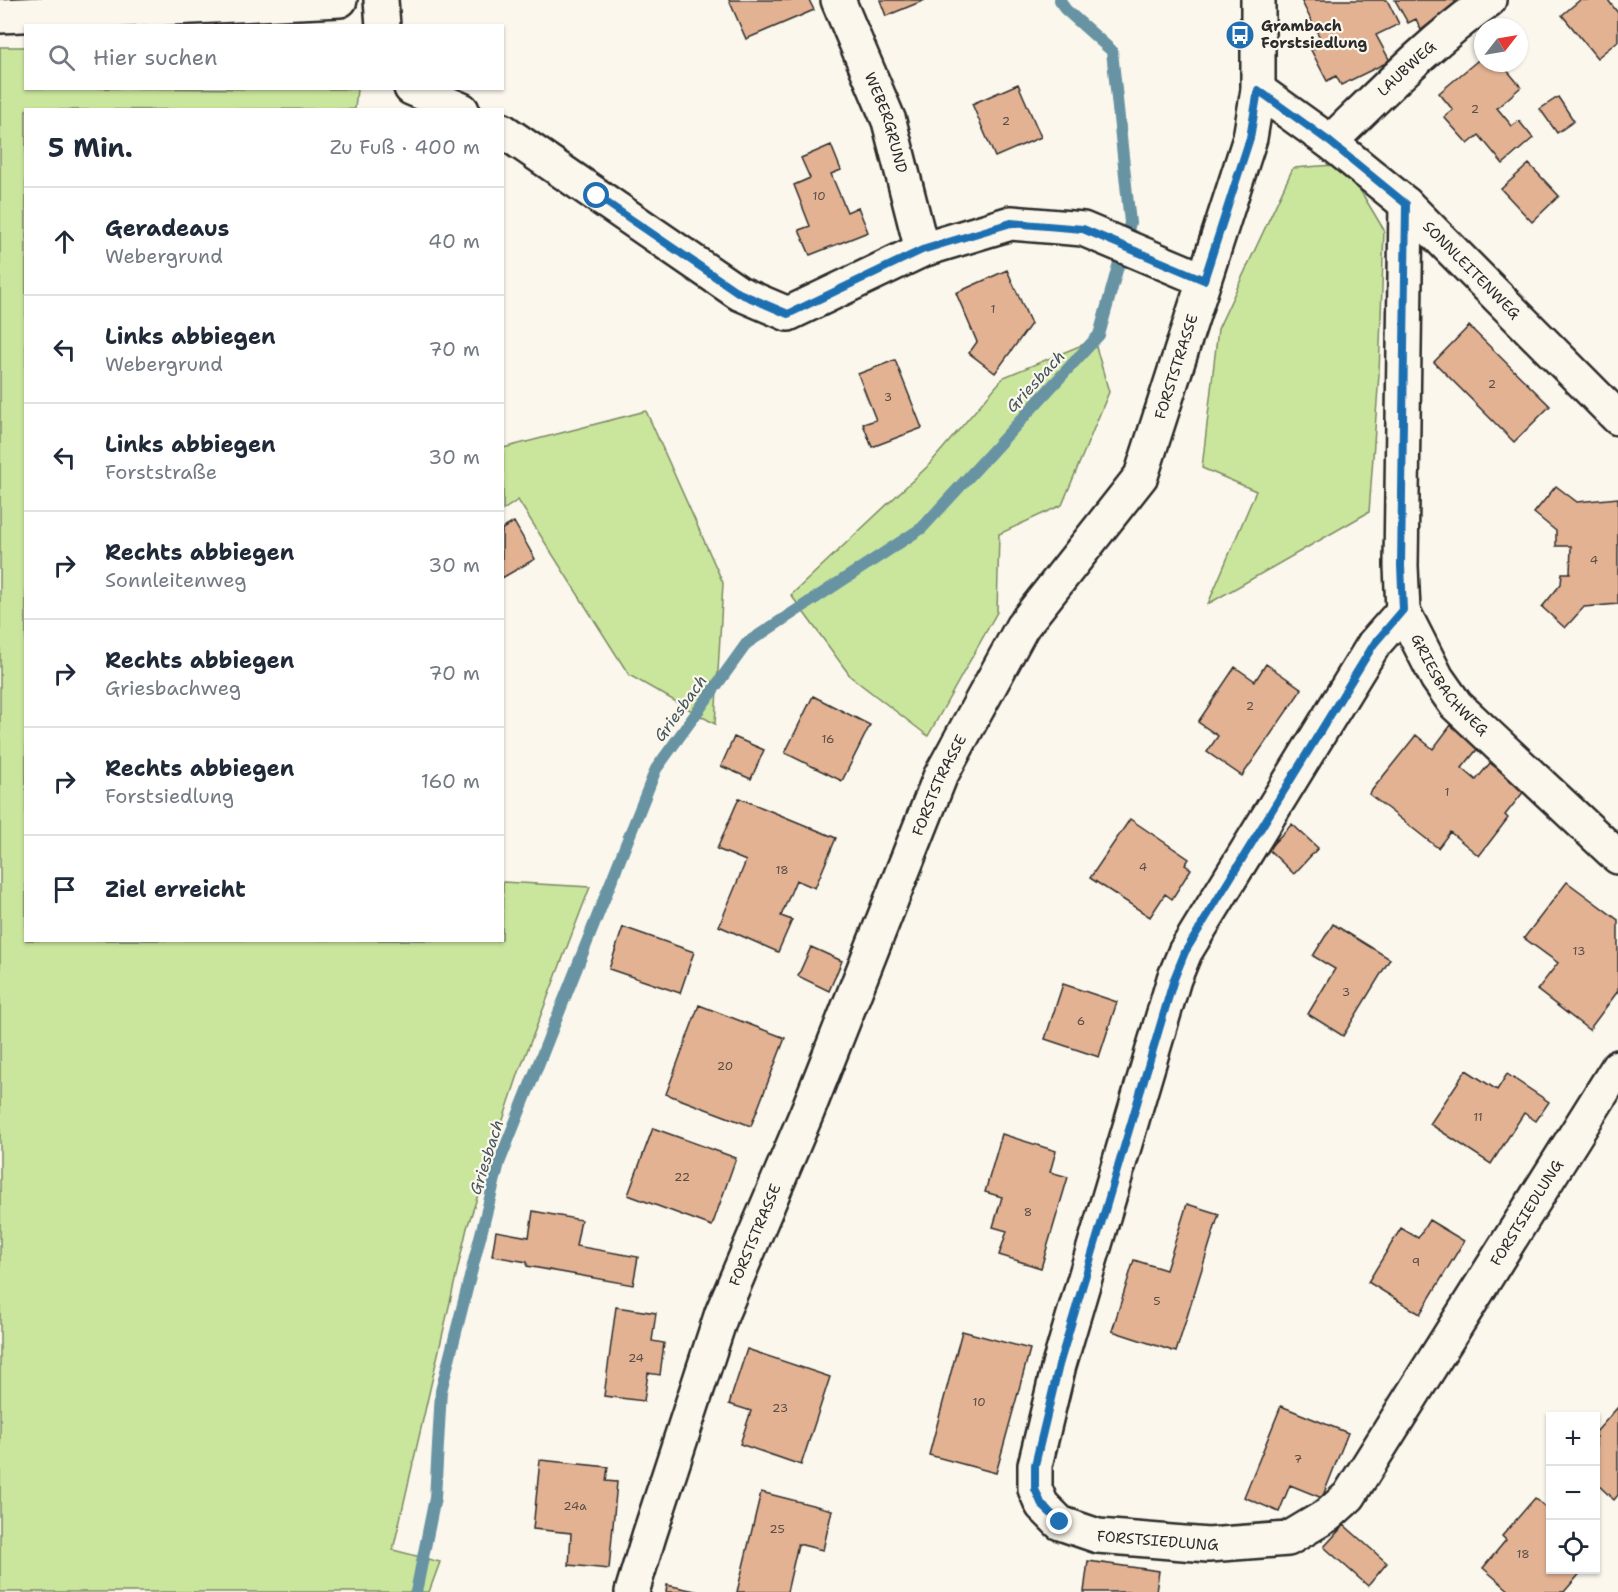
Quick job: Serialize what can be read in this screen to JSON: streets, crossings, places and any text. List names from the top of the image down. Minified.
{"streets":{"street":["LAUBWEG","WEBERGRUND","SONNLEITENWEG","FORSTSTRASSE","GRIESBACHWEG","FORSTSIEDLUNG"]},"crossings":[["LAUBWEG","SONNLEITENWEG"],["SONNLEITENWEG","FORSTSTRASSE"],["SONNLEITENWEG","GRIESBACHWEG"],["GRIESBACHWEG","FORSTSIEDLUNG"]],"water":["Griesbach"],"places":{"bus stop":["Grambach Forstsiedlung"]},"house_numbers":["2","2","10","1","2","3","4","2","16","1","4","18","13","3","6","20","11","22","8","9","5","24","10","23","7","24a","25","18"],"north":"top right","page":{"search":"Hier suchen","heading":["5 Min.","Zu Fuß · 400 m"],"list":[["Geradeaus","Webergrund","40 m"],["Links abbiegen","Webergrund","70 m"],["Links abbiegen","Forststraße","30 m"],["Rechts abbiegen","Sonnleitenweg","30 m"],["Rechts abbiegen","Griesbachweg","70 m"],["Rechts abbiegen","Forstsiedlung","160 m"],"Ziel erreicht"],"map_buttons":["+","−"]}}
